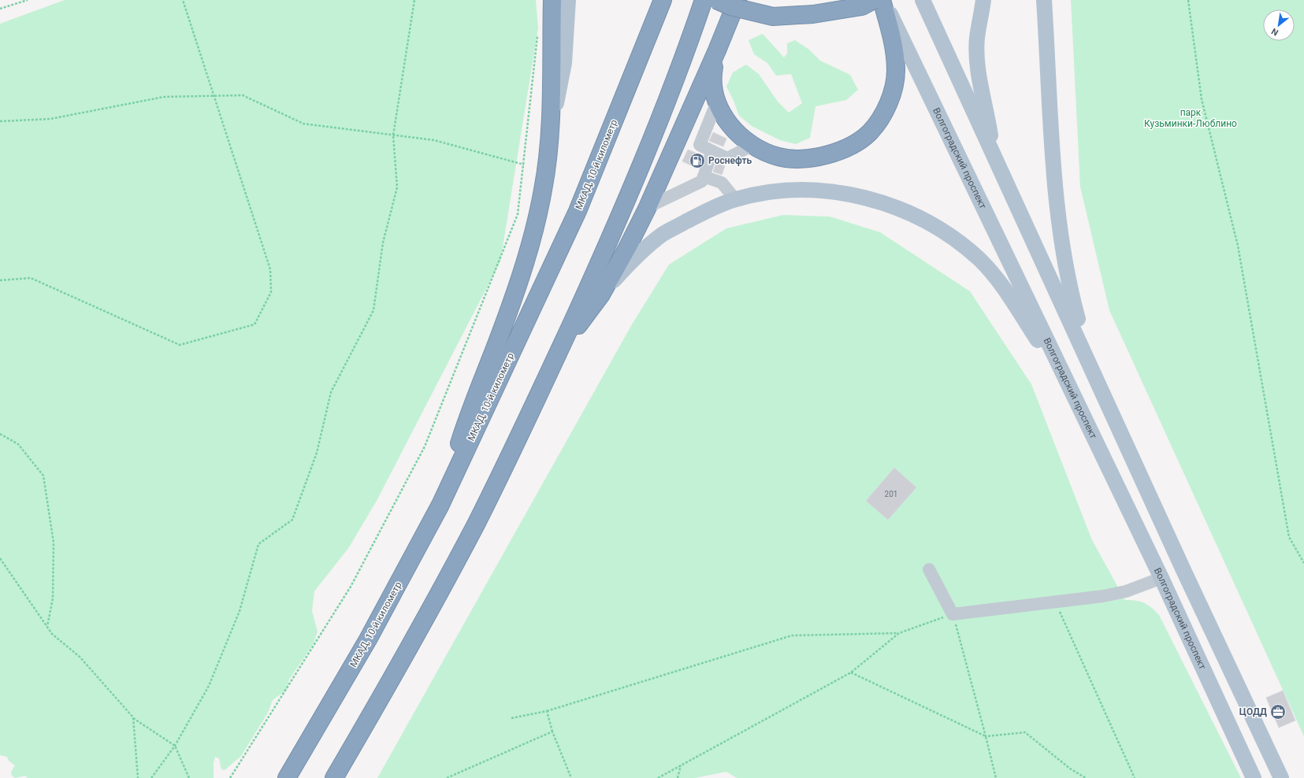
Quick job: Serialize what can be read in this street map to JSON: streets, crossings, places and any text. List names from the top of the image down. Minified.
{"streets":{"highway":["МКАД, 10-й километр"],"main road":["Волгоградский проспект"]},"parks":["парк Кузьминки-Люблино"],"places":{"fuel station":["Роснефть"],"office":["ЦОДД"]},"house_numbers":["201"],"north":"bottom left"}
